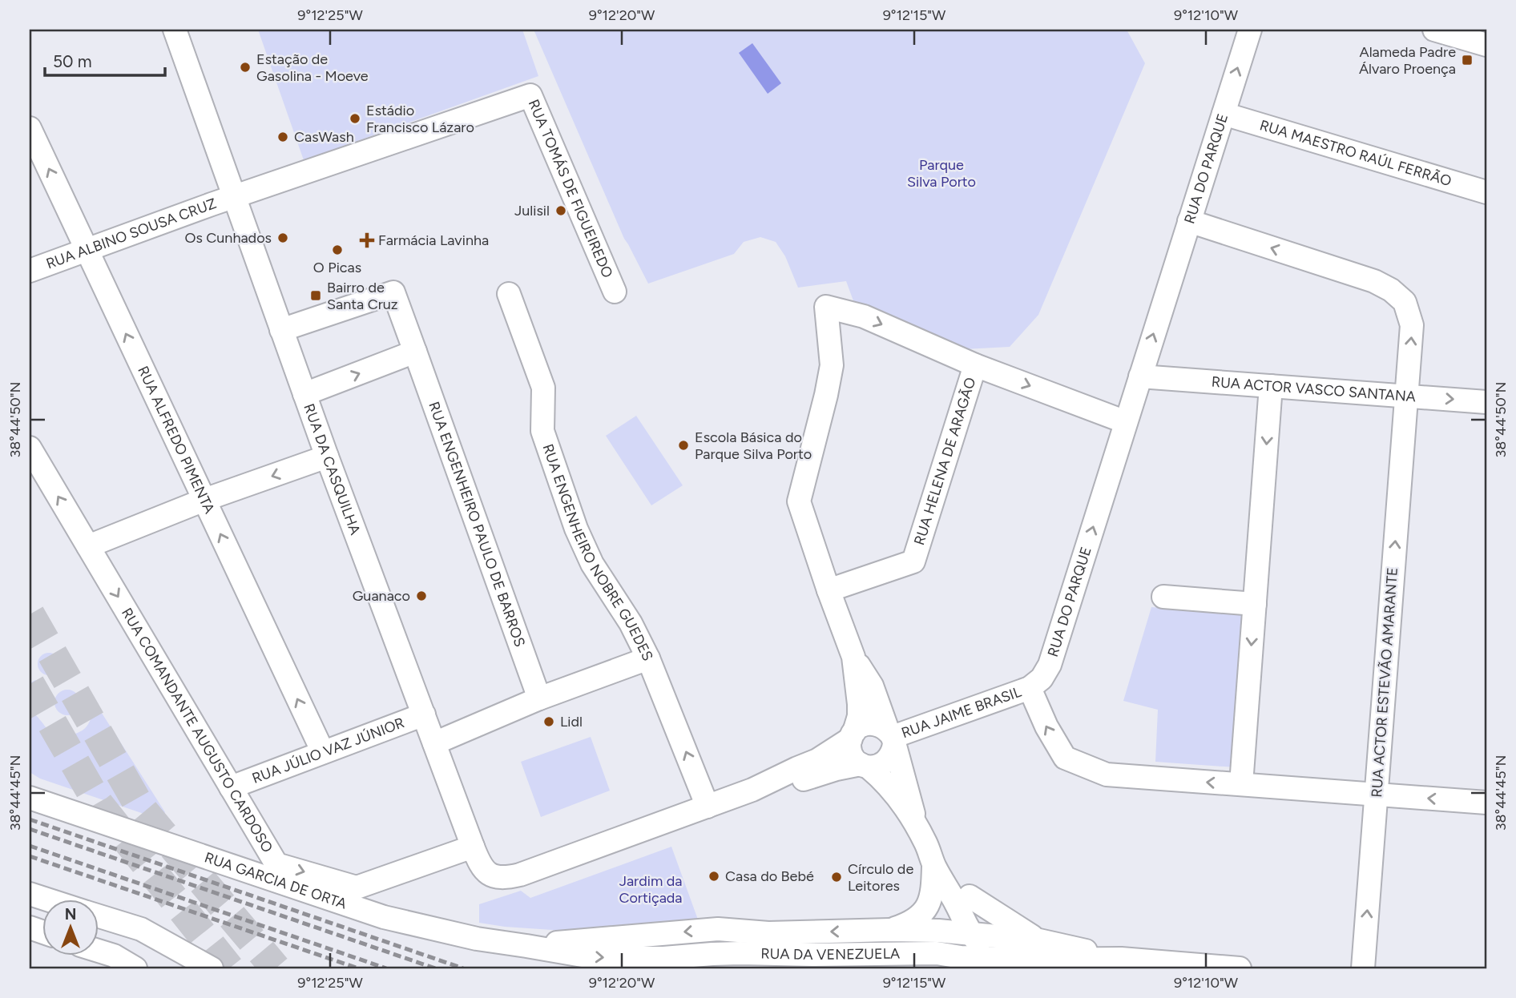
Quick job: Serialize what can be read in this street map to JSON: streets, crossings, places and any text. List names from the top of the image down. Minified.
{"streets":{"street":["RUA MAESTRO RAÚL FERRÃO","RUA DO PARQUE","RUA TOMÁS DE FIGUEIREDO","RUA ALBINO SOUSA CRUZ","RUA ACTOR VASCO SANTANA","RUA ALFREDO PIMENTA","RUA HELENA DE ARAGÃO","RUA DA CASQUILHA","RUA ENGENHEIRO PAULO DE BARROS","RUA ENGENHEIRO NOBRE GUEDES","RUA ACTOR ESTEVÃO AMARANTE","RUA JAIME BRASIL","RUA COMANDANTE AUGUSTO CARDOSO","RUA JÚLIO VAZ JÚNIOR","RUA GARCIA DE ORTA","RUA DA VENEZUELA"]},"crossings":[["RUA MAESTRO RAÚL FERRÃO","RUA DO PARQUE"],["RUA DO PARQUE","RUA ACTOR VASCO SANTANA"],["RUA DO PARQUE","RUA HELENA DE ARAGÃO"],["RUA DO PARQUE","RUA ACTOR ESTEVÃO AMARANTE"],["RUA DO PARQUE","RUA JAIME BRASIL"],["RUA TOMÁS DE FIGUEIREDO","RUA ALBINO SOUSA CRUZ"],["RUA TOMÁS DE FIGUEIREDO","RUA DA CASQUILHA"],["RUA ALBINO SOUSA CRUZ","RUA ALFREDO PIMENTA"],["RUA ALBINO SOUSA CRUZ","RUA DA CASQUILHA"],["RUA ACTOR VASCO SANTANA","RUA ACTOR ESTEVÃO AMARANTE"],["RUA ALFREDO PIMENTA","RUA JÚLIO VAZ JÚNIOR"],["RUA DA CASQUILHA","RUA ENGENHEIRO PAULO DE BARROS"],["RUA DA CASQUILHA","RUA ENGENHEIRO NOBRE GUEDES"],["RUA DA CASQUILHA","RUA COMANDANTE AUGUSTO CARDOSO"],["RUA DA CASQUILHA","RUA JÚLIO VAZ JÚNIOR"],["RUA COMANDANTE AUGUSTO CARDOSO","RUA JÚLIO VAZ JÚNIOR"],["RUA GARCIA DE ORTA","RUA DA VENEZUELA"]],"one_way":["RUA ALFREDO PIMENTA","RUA HELENA DE ARAGÃO"],"parks":["Parque Silva Porto","Jardim da Cortiçada"],"places":{"transit":["Alameda Padre Álvaro Proença","Bairro de Santa Cruz"],"other":["Estação de Gasolina - Moeve","Estádio Francisco Lázaro","CasWash","Julisil","Os Cunhados","O Picas","Escola Básica do Parque Silva Porto","Guanaco","Lidl","Casa do Bebé","Círculo de Leitores"],"health":["Farmácia Lavinha"]},"scale_bar":"50 m","north":"top","coordinates":["9°12'25\"W","9°12'20\"W","9°12'15\"W","9°12'10\"W","38°44'50\"N","38°44'45\"N"]}
